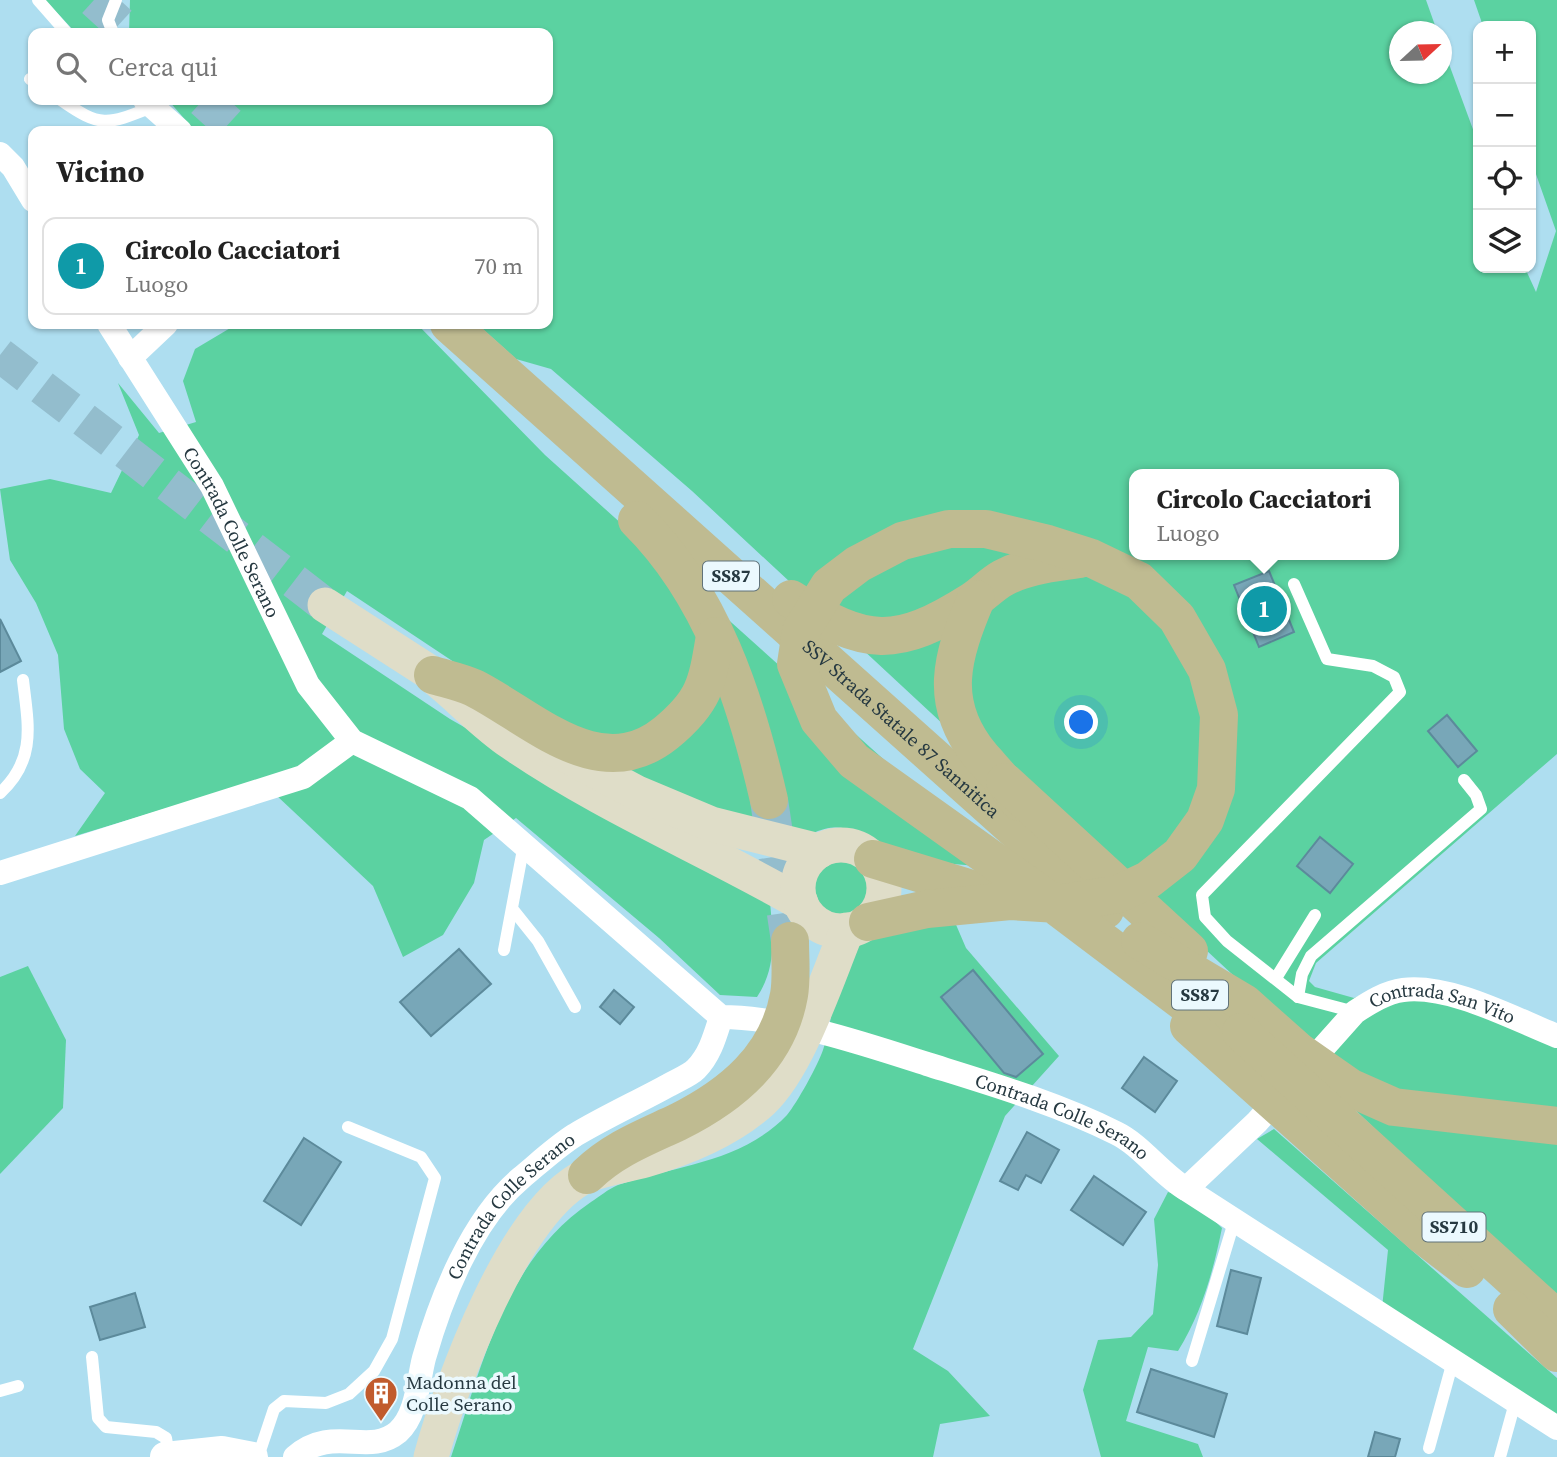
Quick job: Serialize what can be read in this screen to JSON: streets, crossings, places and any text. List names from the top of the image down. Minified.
{"streets":{"main road":["SS87","SSV Strada Statale 87 Sannitica","SS710"],"street":["Contrada Colle Serano","Contrada San Vito"]},"crossings":[["Contrada Colle Serano","Contrada San Vito"],["SSV Strada Statale 87 Sannitica","SS710"]],"places":{"building":["Madonna del Colle Serano"]},"north":"right","page":{"map_buttons":["+","−"],"search":"Cerca qui","heading":"Vicino","list":[{"mark":"1","name":"Circolo Cacciatori","note":"Luogo","value":"70 m"}],"popup":["Circolo Cacciatori","Luogo"],"pins":"1"}}
